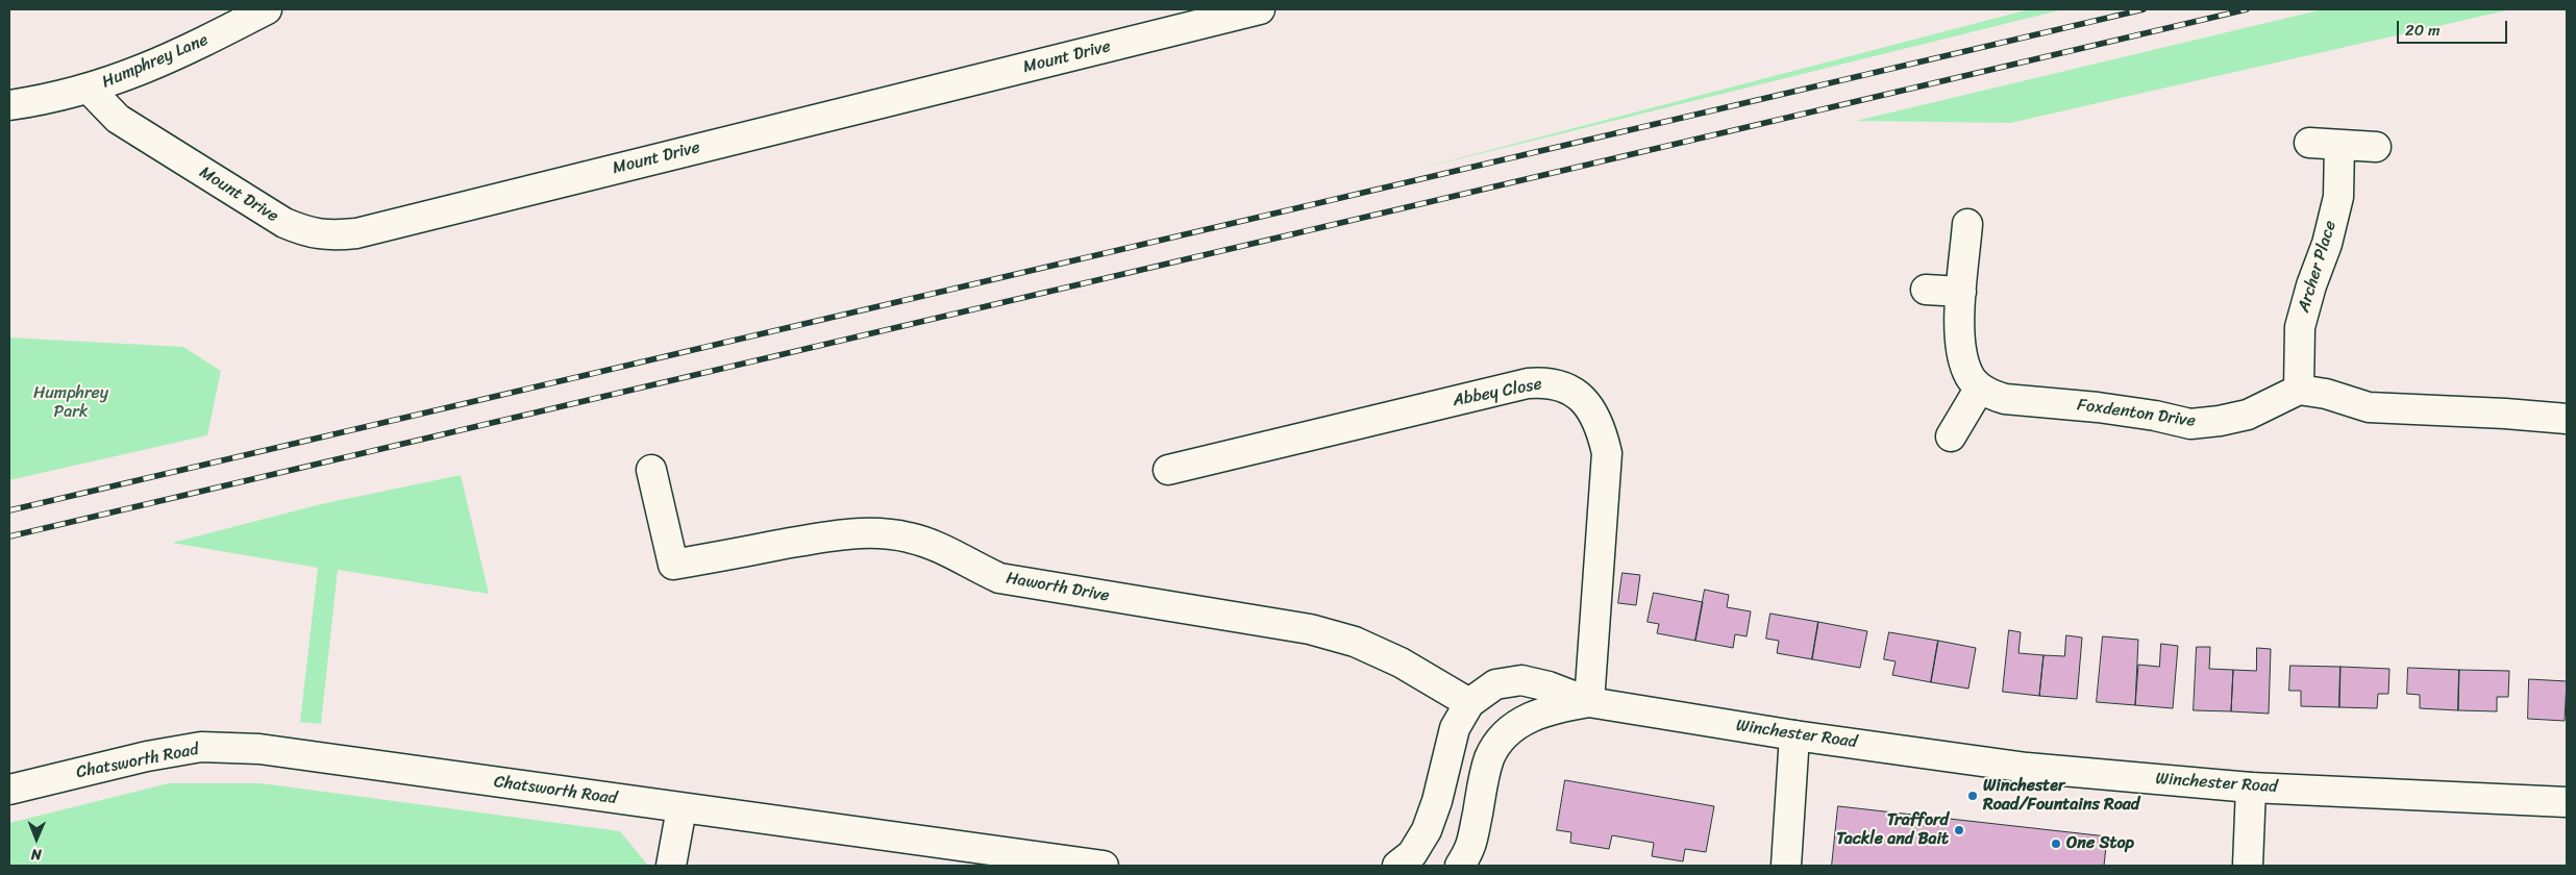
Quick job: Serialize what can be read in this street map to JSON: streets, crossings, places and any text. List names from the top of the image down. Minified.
{"streets":{"street":["Mount Drive","Humphrey Lane","Archer Place","Abbey Close","Foxdenton Drive","Haworth Drive","Winchester Road","Chatsworth Road"]},"crossings":[["Mount Drive","Humphrey Lane"],["Archer Place","Foxdenton Drive"],["Abbey Close","Winchester Road"]],"parks":["Humphrey Park"],"places":["Winchester Road/Fountains Road","Trafford Tackle and Bait","One Stop"],"scale_bar":"20 m","north":"bottom"}
